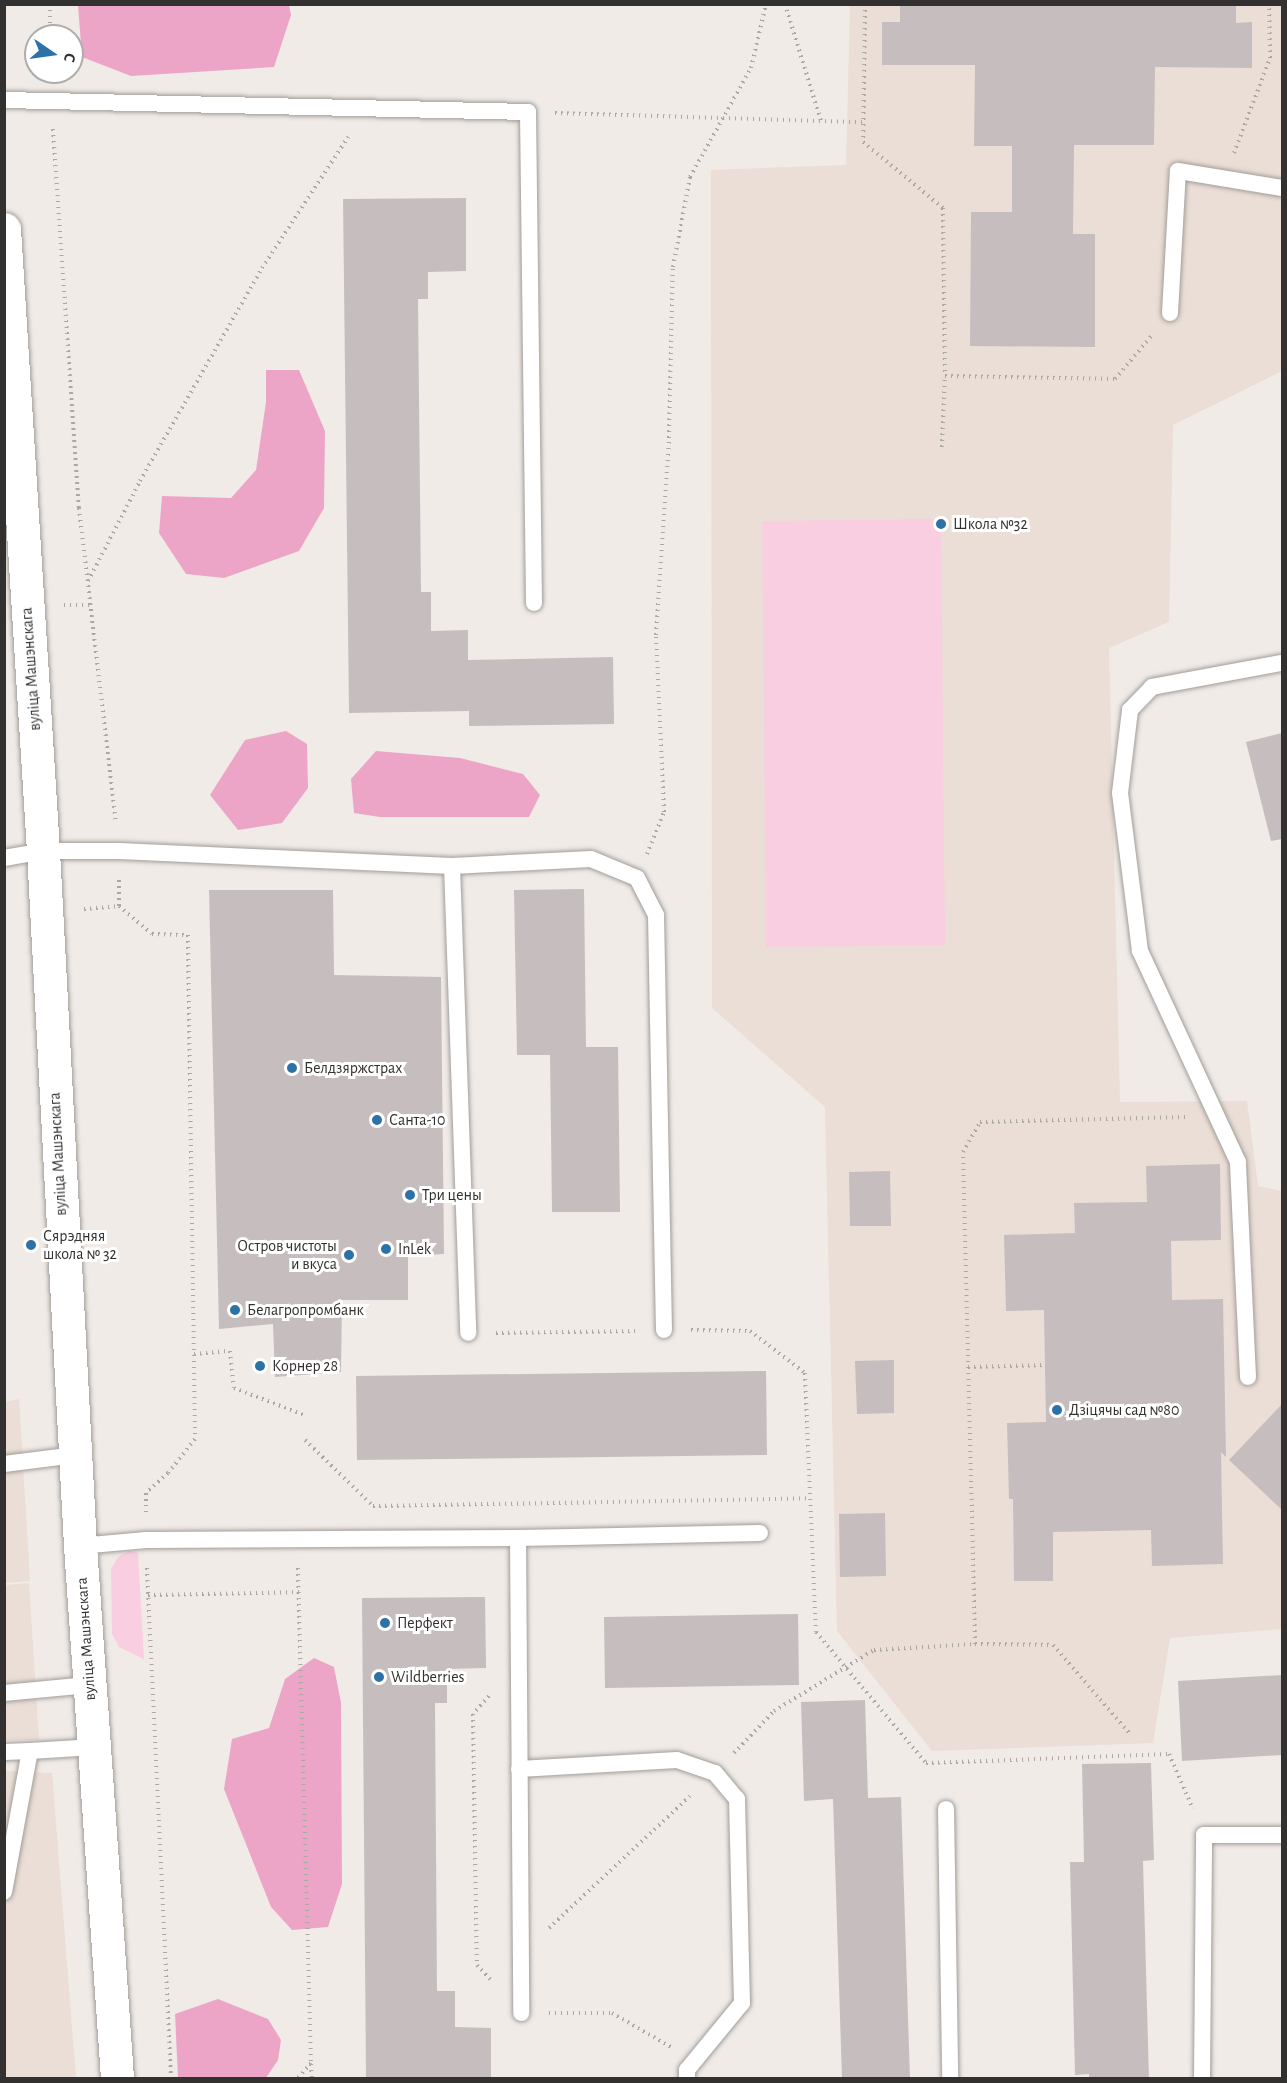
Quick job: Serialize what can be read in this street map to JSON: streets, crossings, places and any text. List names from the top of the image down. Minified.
{"streets":{"main road":["вуліца Машэнскага"]},"places":["Школа №32","Белдзяржстрах","Санта-10","Три цены","Сярэдняя школа № 32","InLek","Остров чистоты и вкуса","Белагропромбанк","Корнер 28","Дзіцячы сад №80","Перфект","Wildberries"],"north":"right"}
